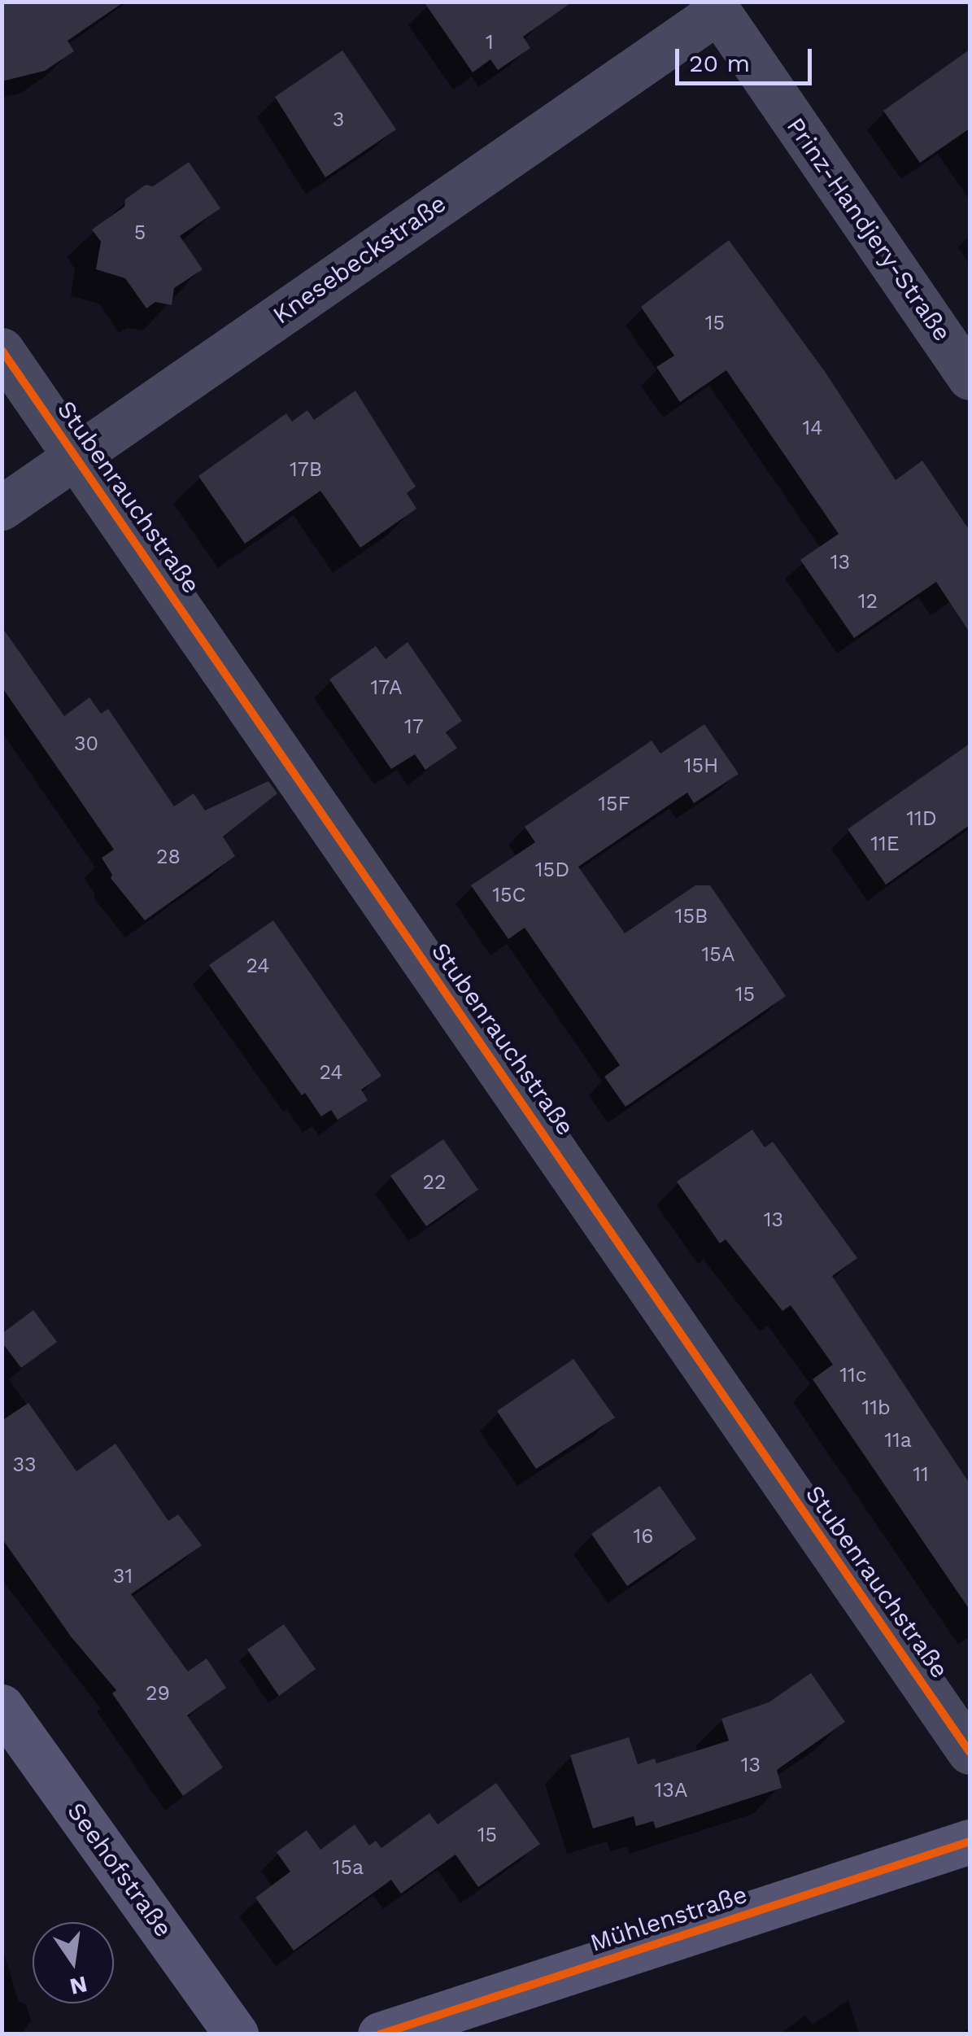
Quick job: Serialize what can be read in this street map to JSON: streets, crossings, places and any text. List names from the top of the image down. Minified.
{"streets":{"street":["Prinz-Handjery-Straße","Knesebeckstraße","Stubenrauchstraße","Seehofstraße","Mühlenstraße"]},"crossings":[["Prinz-Handjery-Straße","Knesebeckstraße"],["Knesebeckstraße","Stubenrauchstraße"]],"house_numbers":["1","3","5","15","14","17B","13","12","17A","17","30","15H","15F","11D","11E","28","15D","15C","15B","15A","24","15","24","22","13","11c","11b","11a","33","11","16","31","29","13","13A","15","15a"],"scale_bar":"20 m","north":"bottom"}
